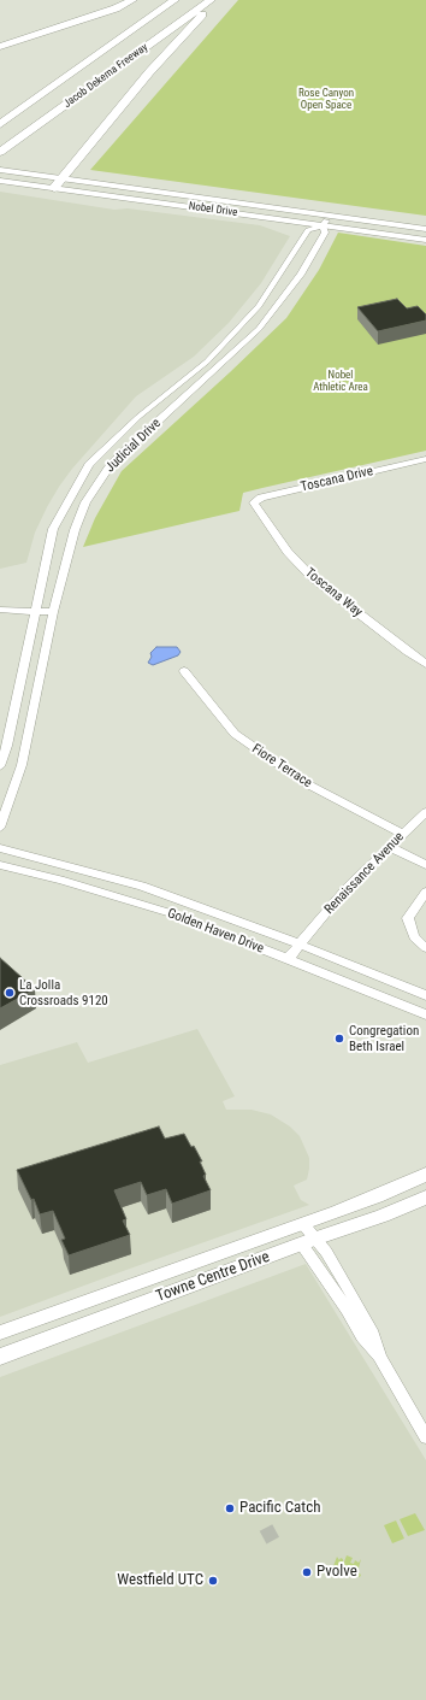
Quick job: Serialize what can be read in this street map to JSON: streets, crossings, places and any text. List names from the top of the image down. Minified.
{"streets":{"highway":["Jacob Dekema Freeway"],"main road":["Nobel Drive","Towne Centre Drive"],"street":["Judicial Drive","Toscana Drive","Toscana Way","Fiore Terrace","Renaissance Avenue","Golden Haven Drive"]},"crossings":[["Nobel Drive","Judicial Drive"],["Toscana Drive","Toscana Way"],["Fiore Terrace","Renaissance Avenue"],["Renaissance Avenue","Golden Haven Drive"]],"parks":["Rose Canyon Open Space","Nobel Athletic Area"],"places":["La Jolla Crossroads 9120","Congregation Beth Israel","Pacific Catch","Pvolve","Westfield UTC"]}
